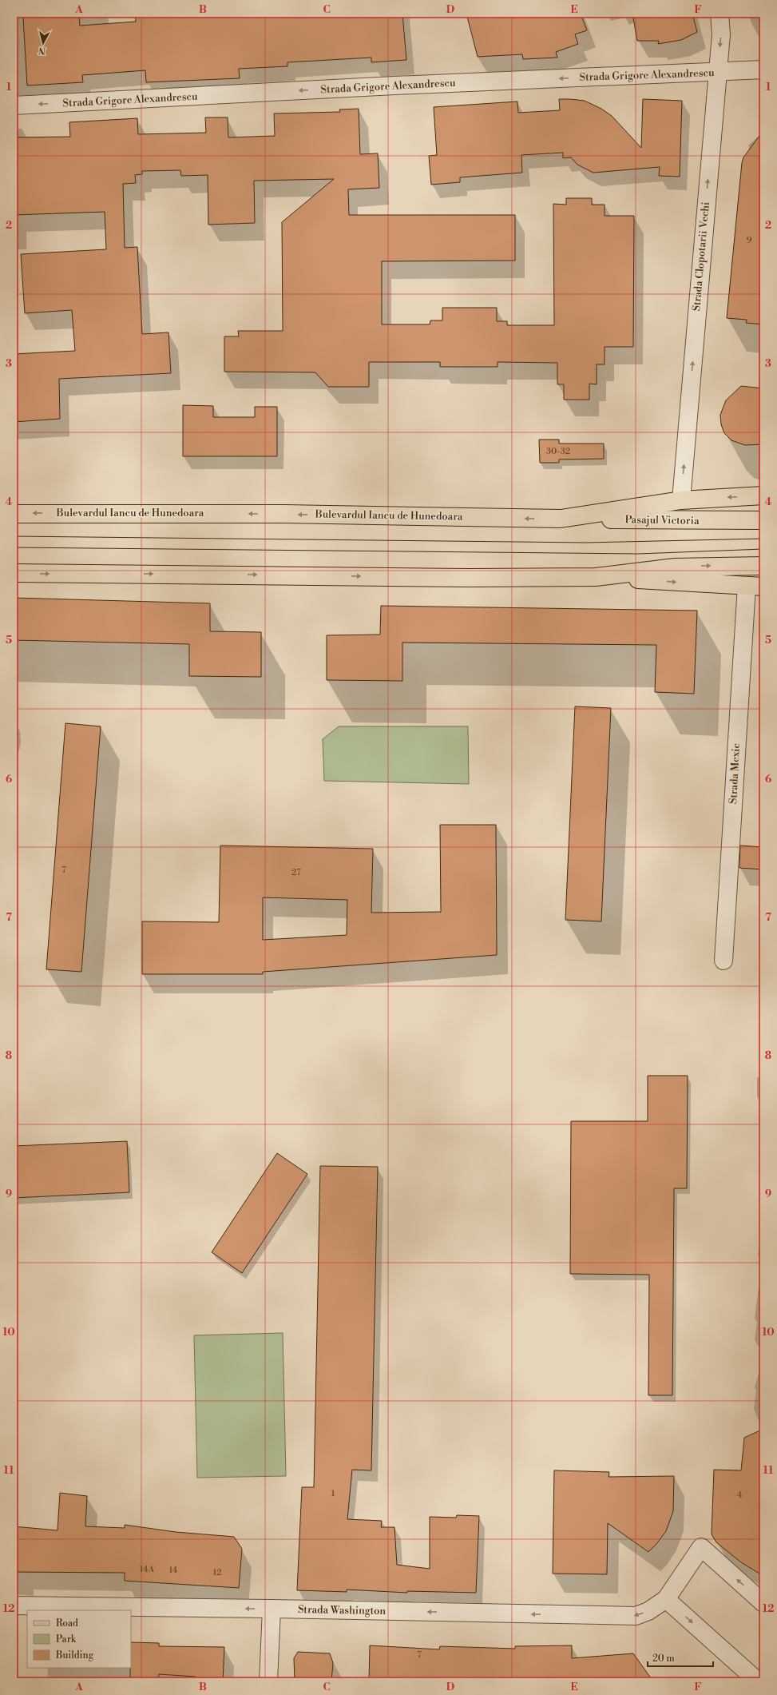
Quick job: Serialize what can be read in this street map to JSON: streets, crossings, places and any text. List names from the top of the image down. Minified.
{"streets":{"main road":["Bulevardul Iancu de Hunedoara","Pasajul Victoria"],"street":["Strada Grigore Alexandrescu","Strada Clopotarii Vechi","Strada Mexic","Strada Washington"]},"crossings":[["Strada Grigore Alexandrescu","Strada Clopotarii Vechi"],["Strada Clopotarii Vechi","Bulevardul Iancu de Hunedoara"],["Bulevardul Iancu de Hunedoara","Pasajul Victoria"]],"one_way":["Strada Grigore Alexandrescu","Strada Washington"],"house_numbers":["9","30-32","7","27","1","4","14A","14","12","7"],"legend":["Road","Park","Building"],"scale_bar":"20 m","north":"bottom","grid":{"columns":["A","B","C","D","E","F"],"rows":["1","2","3","4","5","6","7","8","9","10","11","12"]}}
